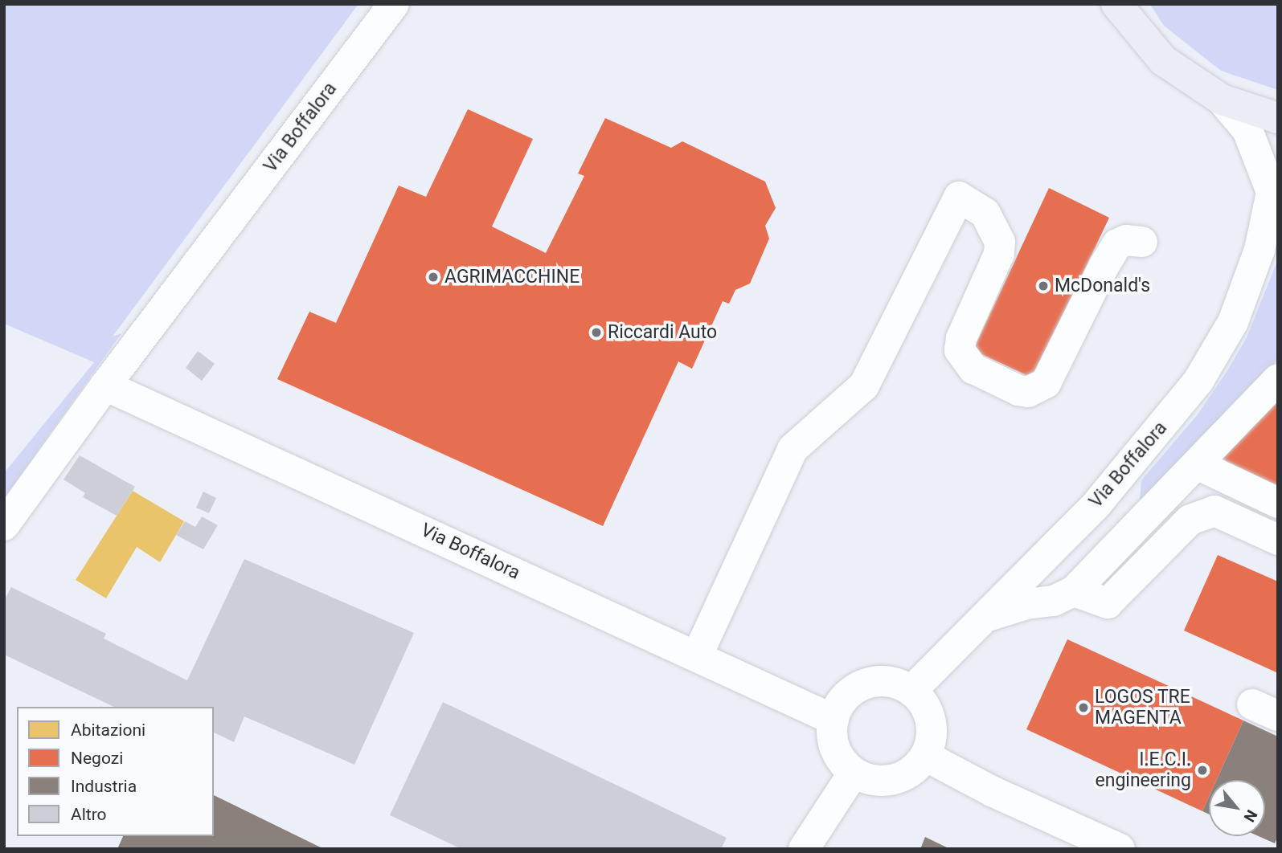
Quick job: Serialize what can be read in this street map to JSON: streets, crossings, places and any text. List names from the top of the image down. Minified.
{"streets":{"street":["Via Boffalora"]},"places":["AGRIMACCHINE","McDonald's","Riccardi Auto","LOGOS TRE MAGENTA","I.E.C.I. engineering"],"legend":["Abitazioni","Negozi","Industria","Altro"],"north":"bottom right"}
